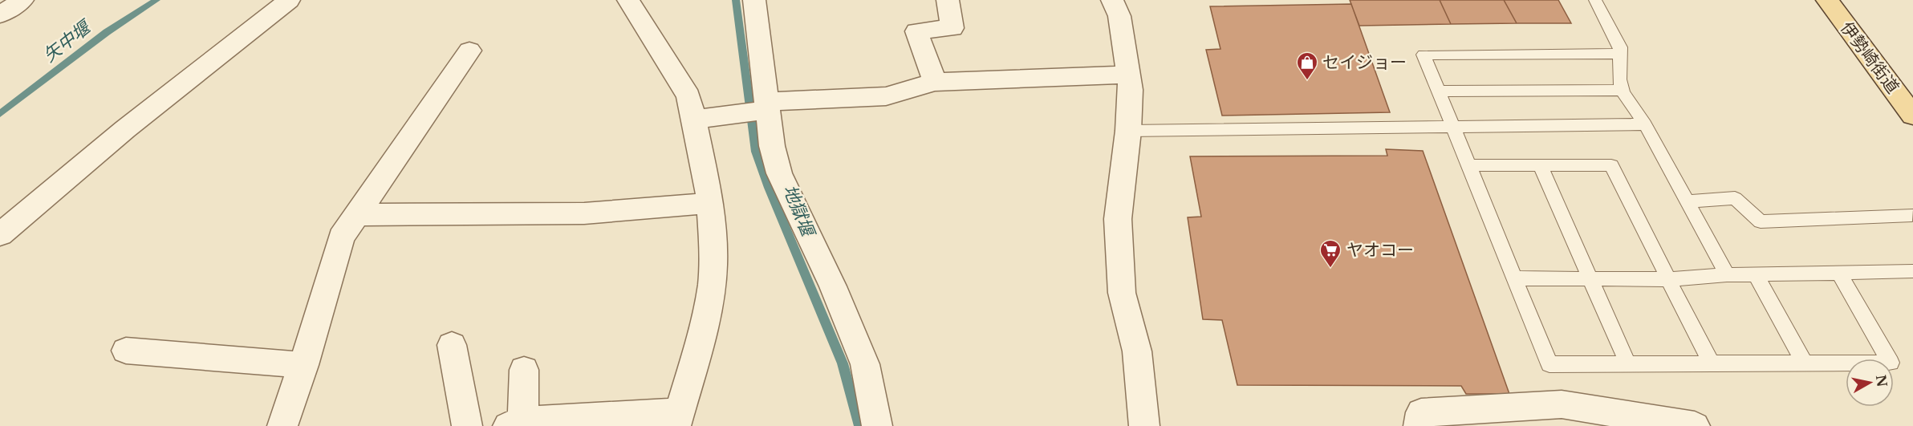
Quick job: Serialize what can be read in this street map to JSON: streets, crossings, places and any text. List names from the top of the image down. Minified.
{"streets":{"main road":["伊勢崎街道"]},"water":["矢中堰","地獄堰"],"places":{"shop":["セイジョー"],"supermarket":["ヤオコー"]},"north":"right"}
